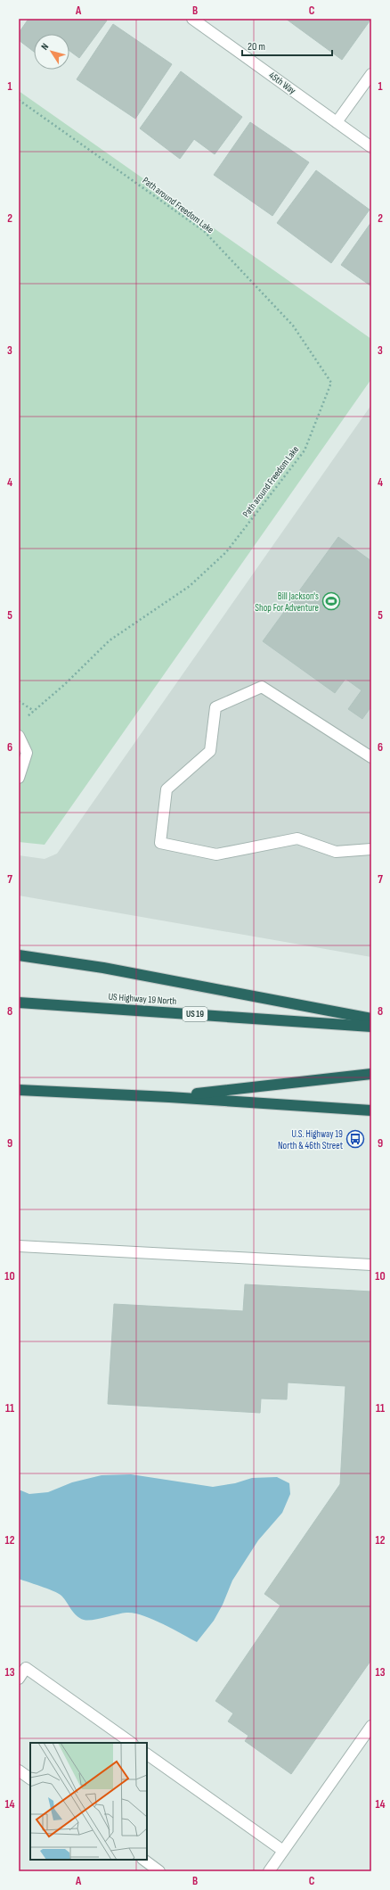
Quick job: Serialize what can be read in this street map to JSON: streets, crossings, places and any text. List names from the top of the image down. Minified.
{"streets":{"highway":["US Highway 19 North","US 19"],"street":["45th Way"],"path":["Path around Freedom Lake"]},"places":{"sports":["Bill Jackson's Shop For Adventure"],"bus stop":["U.S. Highway 19 North & 46th Street"]},"scale_bar":"20 m","north":"top left","grid":{"columns":["A","B","C"],"rows":["1","2","3","4","5","6","7","8","9","10","11","12","13","14"]}}
